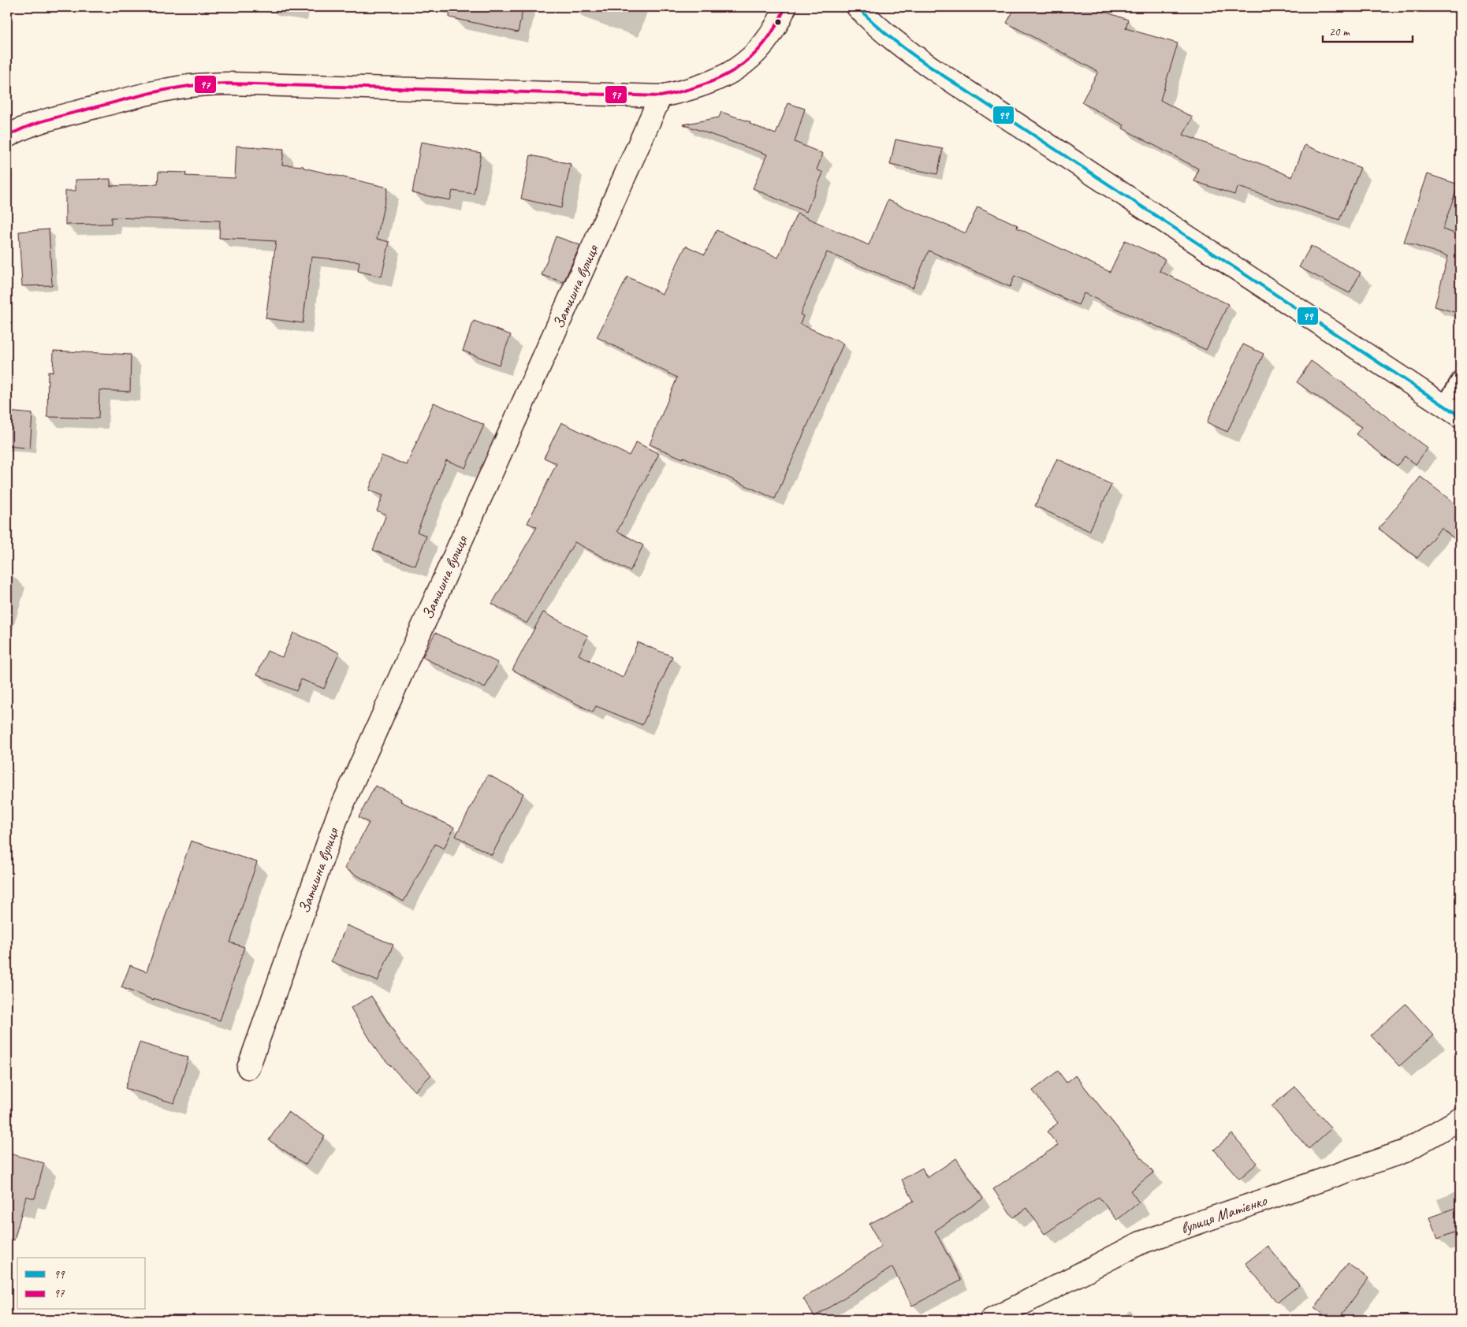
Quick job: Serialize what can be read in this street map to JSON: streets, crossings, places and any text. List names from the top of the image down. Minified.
{"streets":{"street":["Затишна вулиця","вулиця Матієнко"]},"lines":["transit line 99","transit line 97"],"legend":["99","97"],"scale_bar":"20 m"}
